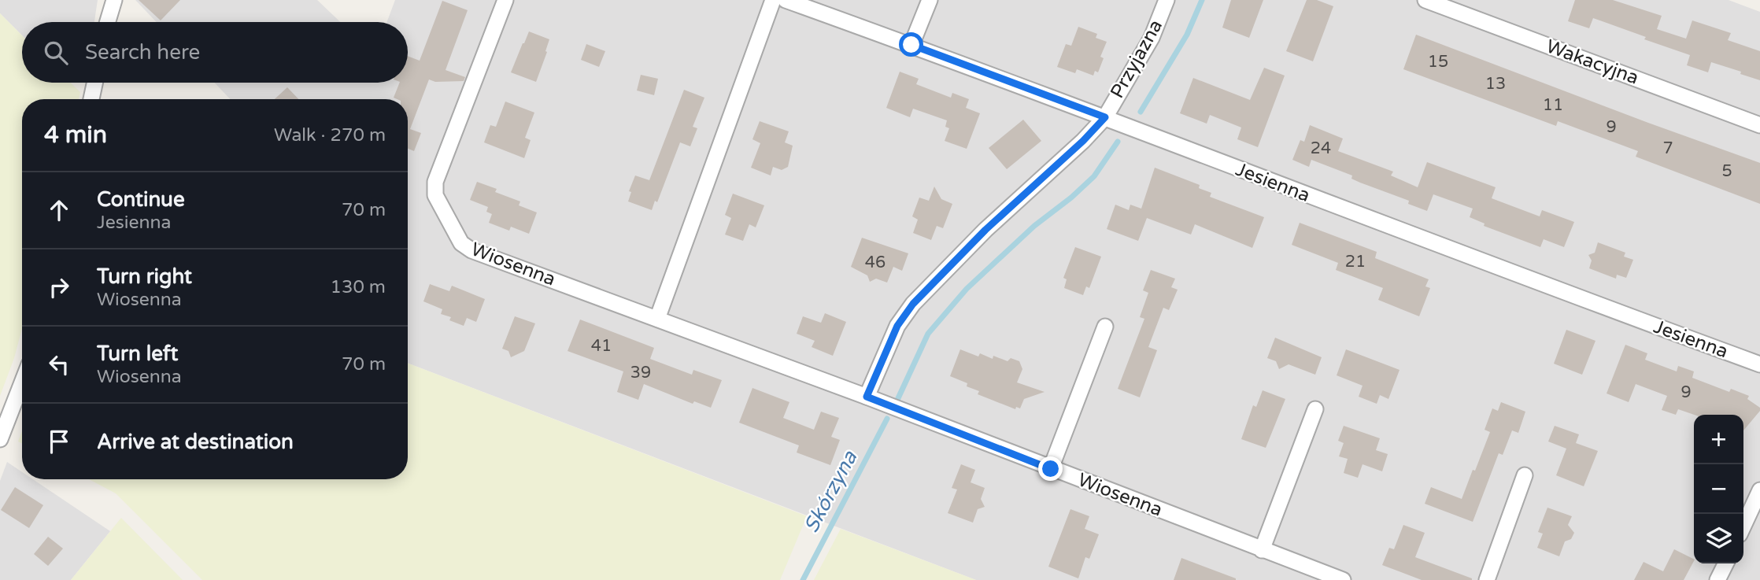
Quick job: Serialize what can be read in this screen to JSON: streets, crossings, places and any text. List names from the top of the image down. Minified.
{"streets":{"street":["Przyjazna","Wakacyjna","Jesienna","Wiosenna"]},"crossings":[["Przyjazna","Jesienna"]],"water":["Skórzyna"],"house_numbers":["15","13","11","9","24","7","5","21","46","41","39","9"],"page":{"search":"Search here","heading":["4 min","Walk · 270 m"],"list":[["Continue","Jesienna","70 m"],["Turn right","Wiosenna","130 m"],["Turn left","Wiosenna","70 m"],"Arrive at destination"],"map_buttons":["+","−"]}}
